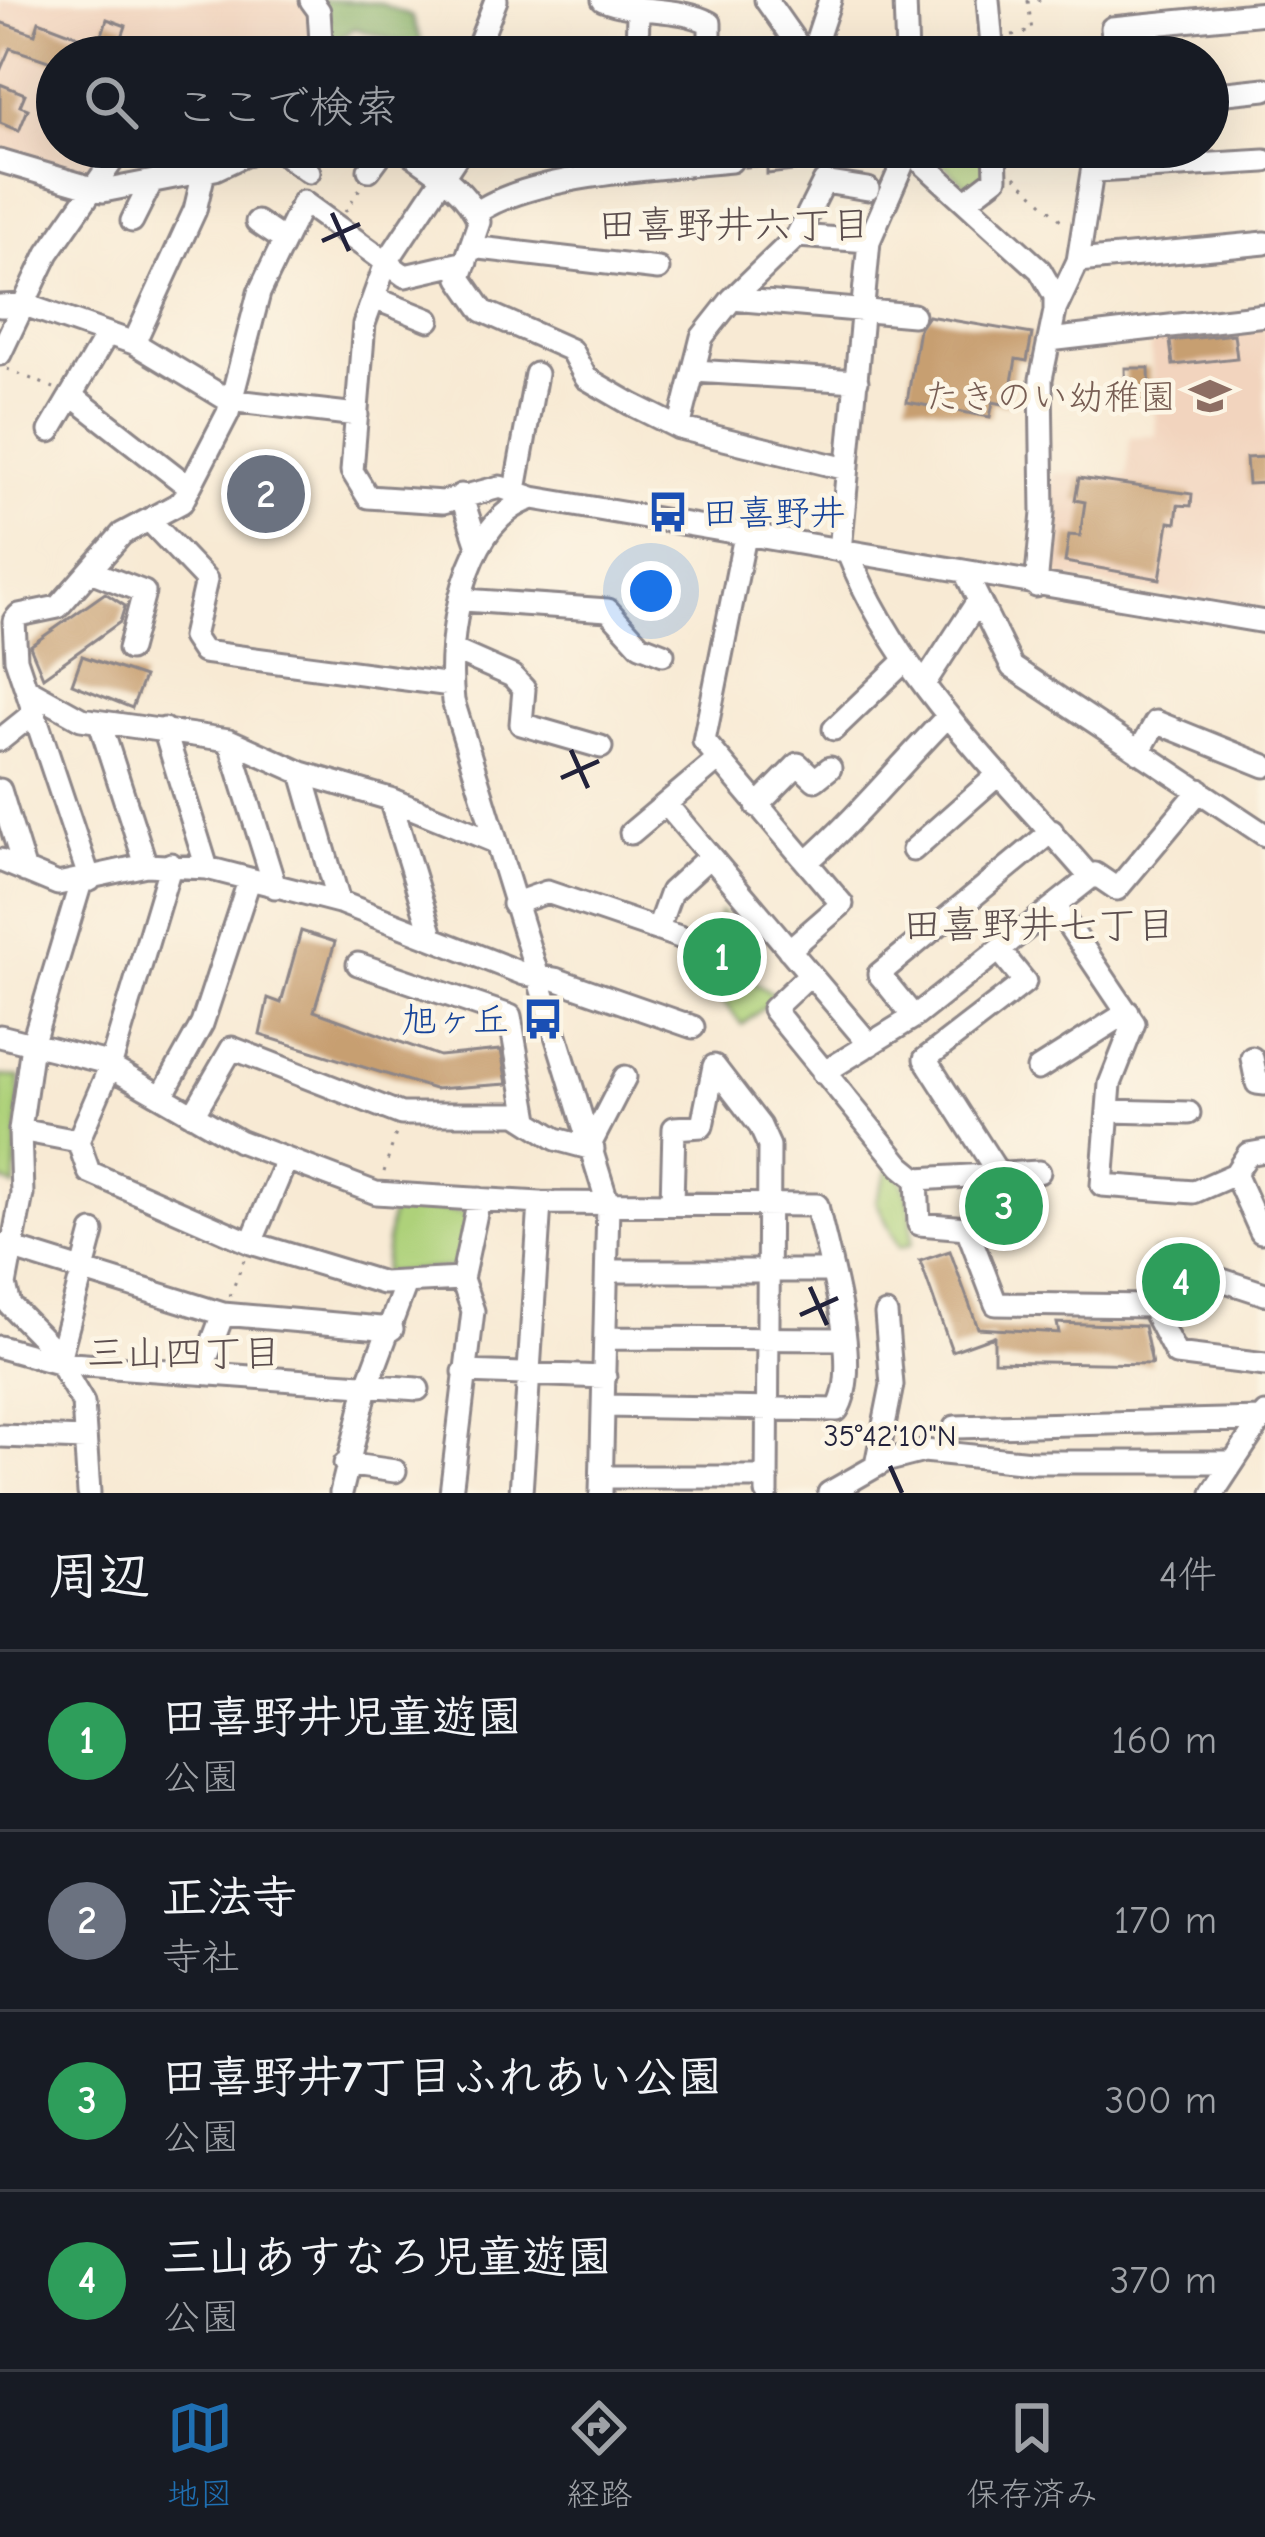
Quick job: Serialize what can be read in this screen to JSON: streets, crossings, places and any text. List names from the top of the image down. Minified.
{"districts":["田喜野井六丁目","田喜野井七丁目","三山四丁目"],"places":{"school or university":["たきのい幼稚園"],"bus stop":["田喜野井","旭ヶ丘"]},"page":{"search":"ここで検索","pins":["2","1","3","4"],"heading":["周辺","4件"],"list":[{"mark":"1","name":"田喜野井児童遊園","note":"公園","value":"160 m"},{"mark":"2","name":"正法寺","note":"寺社","value":"170 m"},{"mark":"3","name":"田喜野井7丁目ふれあい公園","note":"公園","value":"300 m"},{"mark":"4","name":"三山あすなろ児童遊園","note":"公園","value":"370 m"}],"nav":["地図","経路","保存済み"]},"coordinates":["35°42'10\"N"]}
